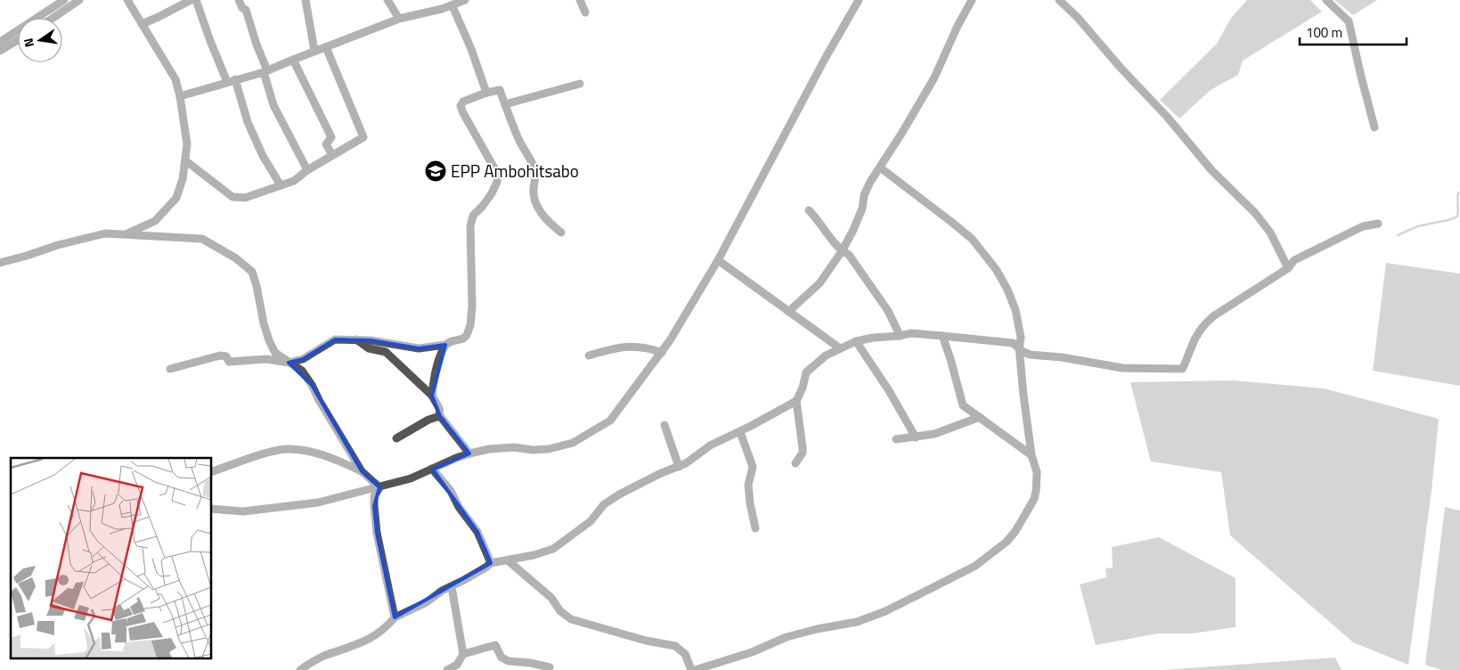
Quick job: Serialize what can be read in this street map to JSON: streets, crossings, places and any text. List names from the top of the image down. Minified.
{"places":{"school or university":["EPP Ambohitsabo"]},"scale_bar":"100 m","north":"left"}
